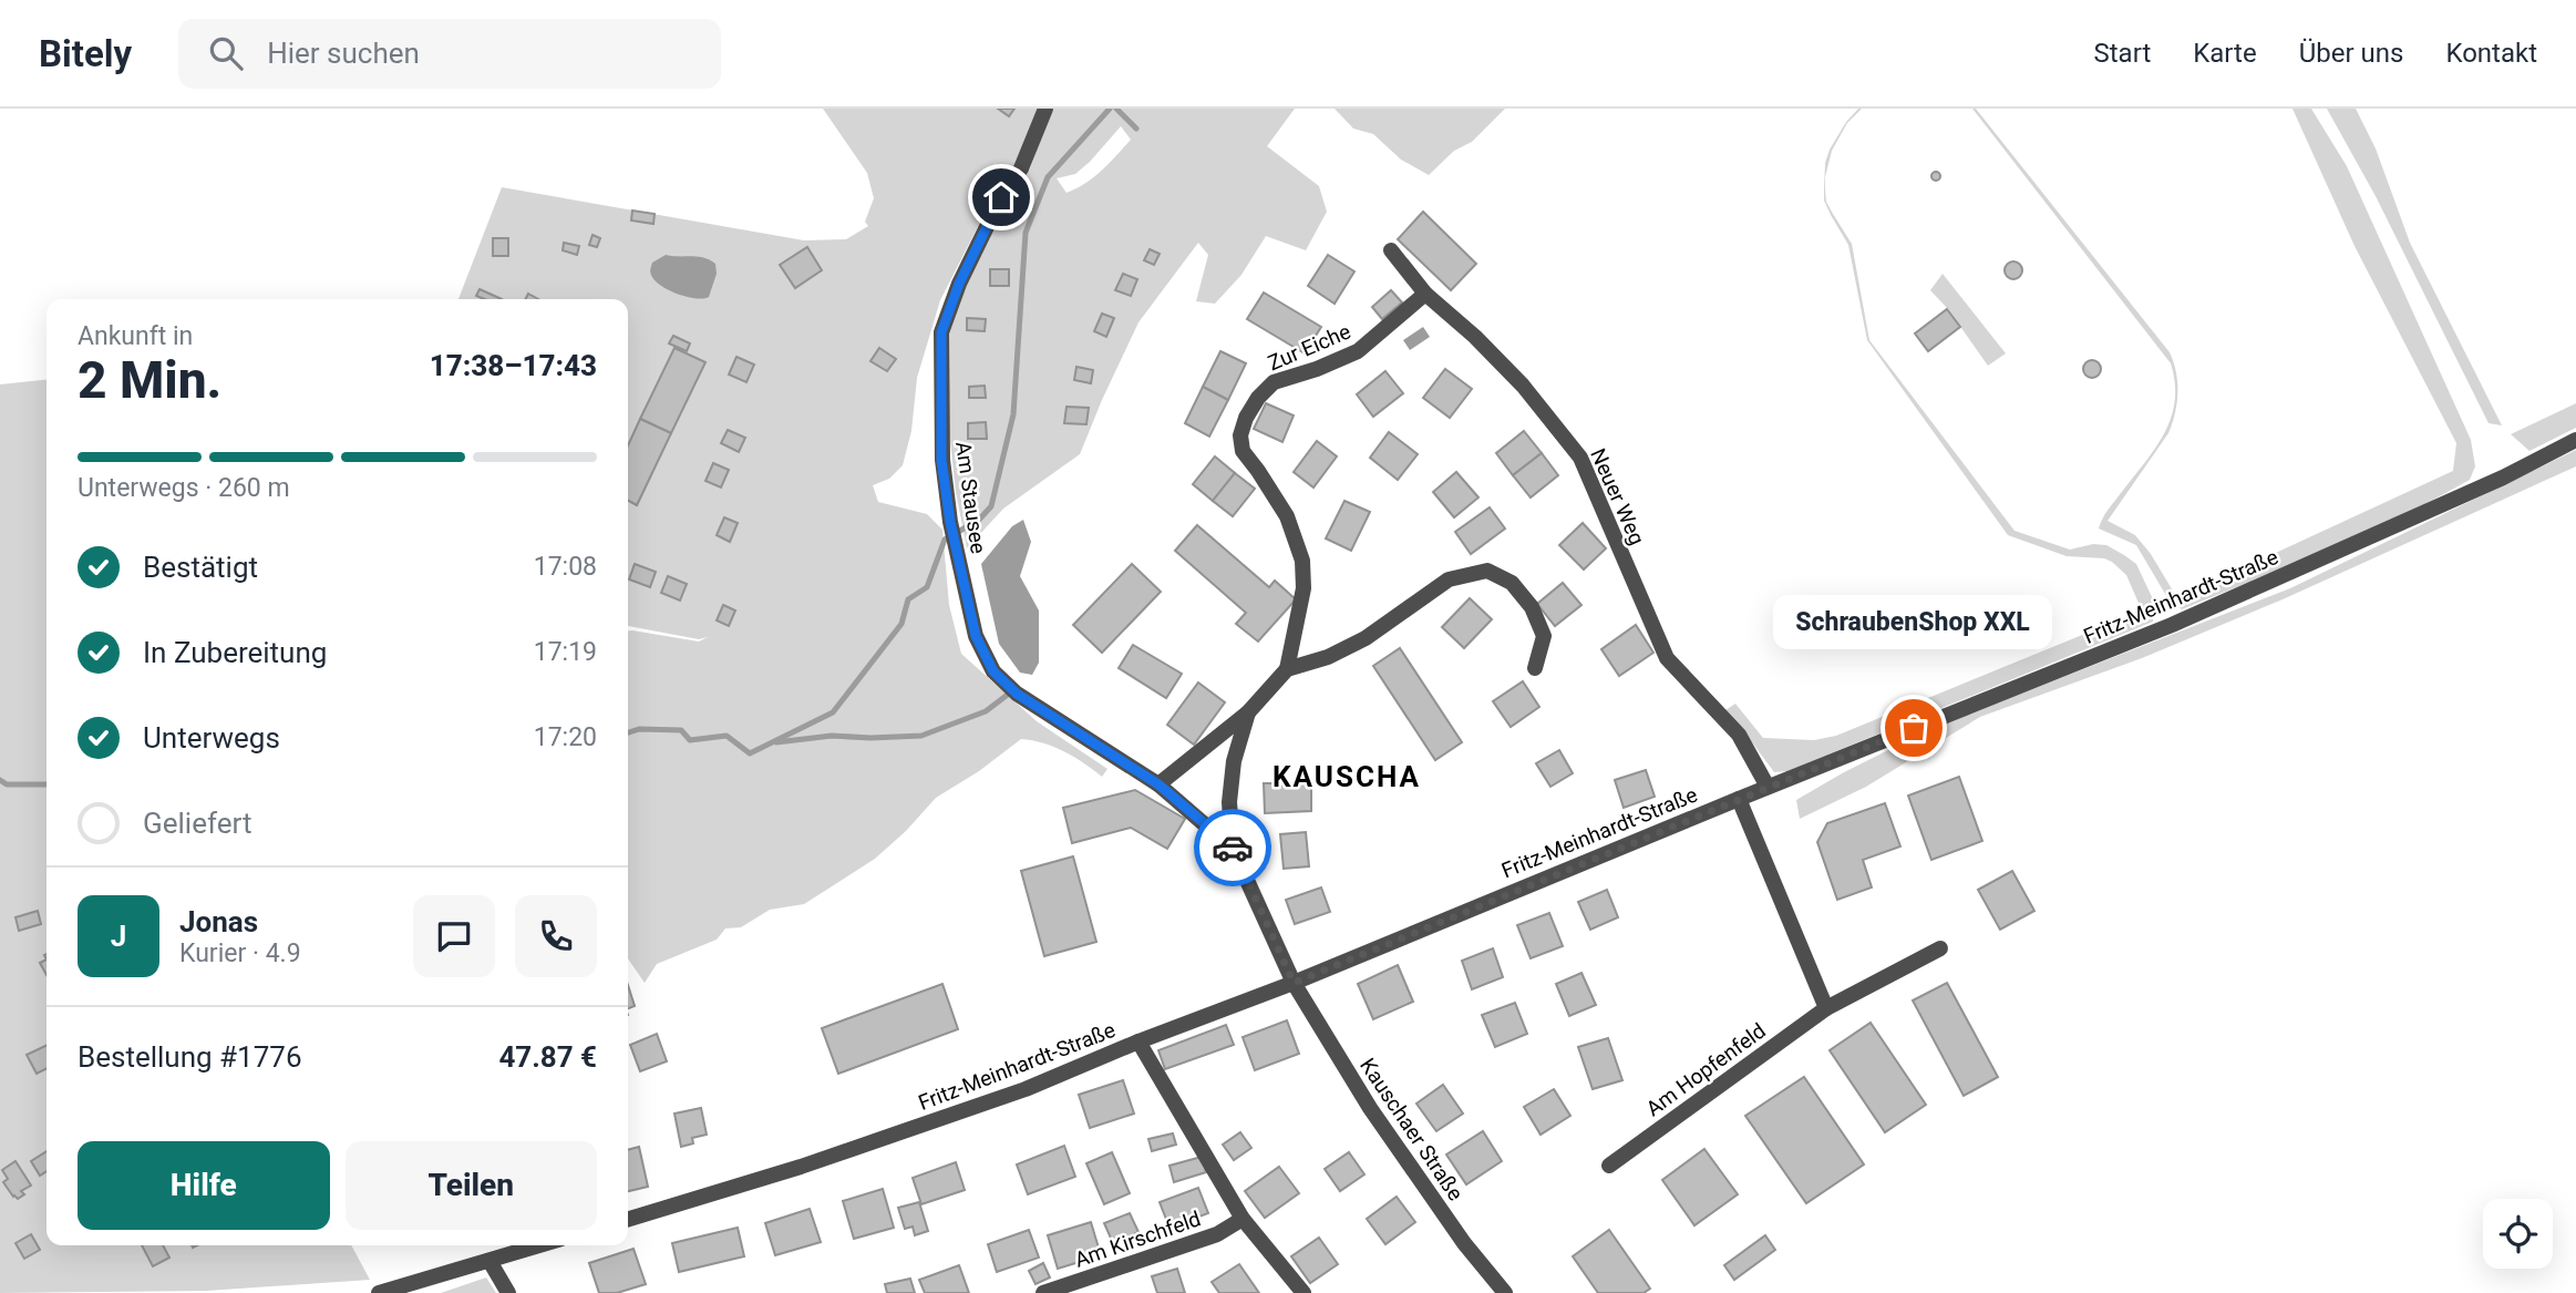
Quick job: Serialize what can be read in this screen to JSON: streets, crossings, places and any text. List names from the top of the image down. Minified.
{"streets":{"street":["Zur Eiche","Neuer Weg","Am Stausee","Fritz-Meinhardt-Straße","Am Hopfenfeld","Kauschaer Straße","Am Kirschfeld"]},"crossings":[["Zur Eiche","Neuer Weg"],["Neuer Weg","Fritz-Meinhardt-Straße"],["Fritz-Meinhardt-Straße","Kauschaer Straße"]],"districts":["KAUSCHA"],"places":["SchraubenShop XXL"],"page":{"header":"Bitely","search":"Hier suchen","nav":["Start","Karte","Über uns","Kontakt"],"heading":["2 Min.","Ankunft in","17:38–17:43"],"panel":["Jonas","Kurier · 4.9","Bestellung #1776","47.87 €"],"bar":"Unterwegs · 260 m","list":[["Bestätigt","17:08"],["In Zubereitung","17:19"],["Unterwegs","17:20"],"Geliefert"],"bubble":"SchraubenShop XXL","round":"J","buttons":["Hilfe","Teilen"]}}
